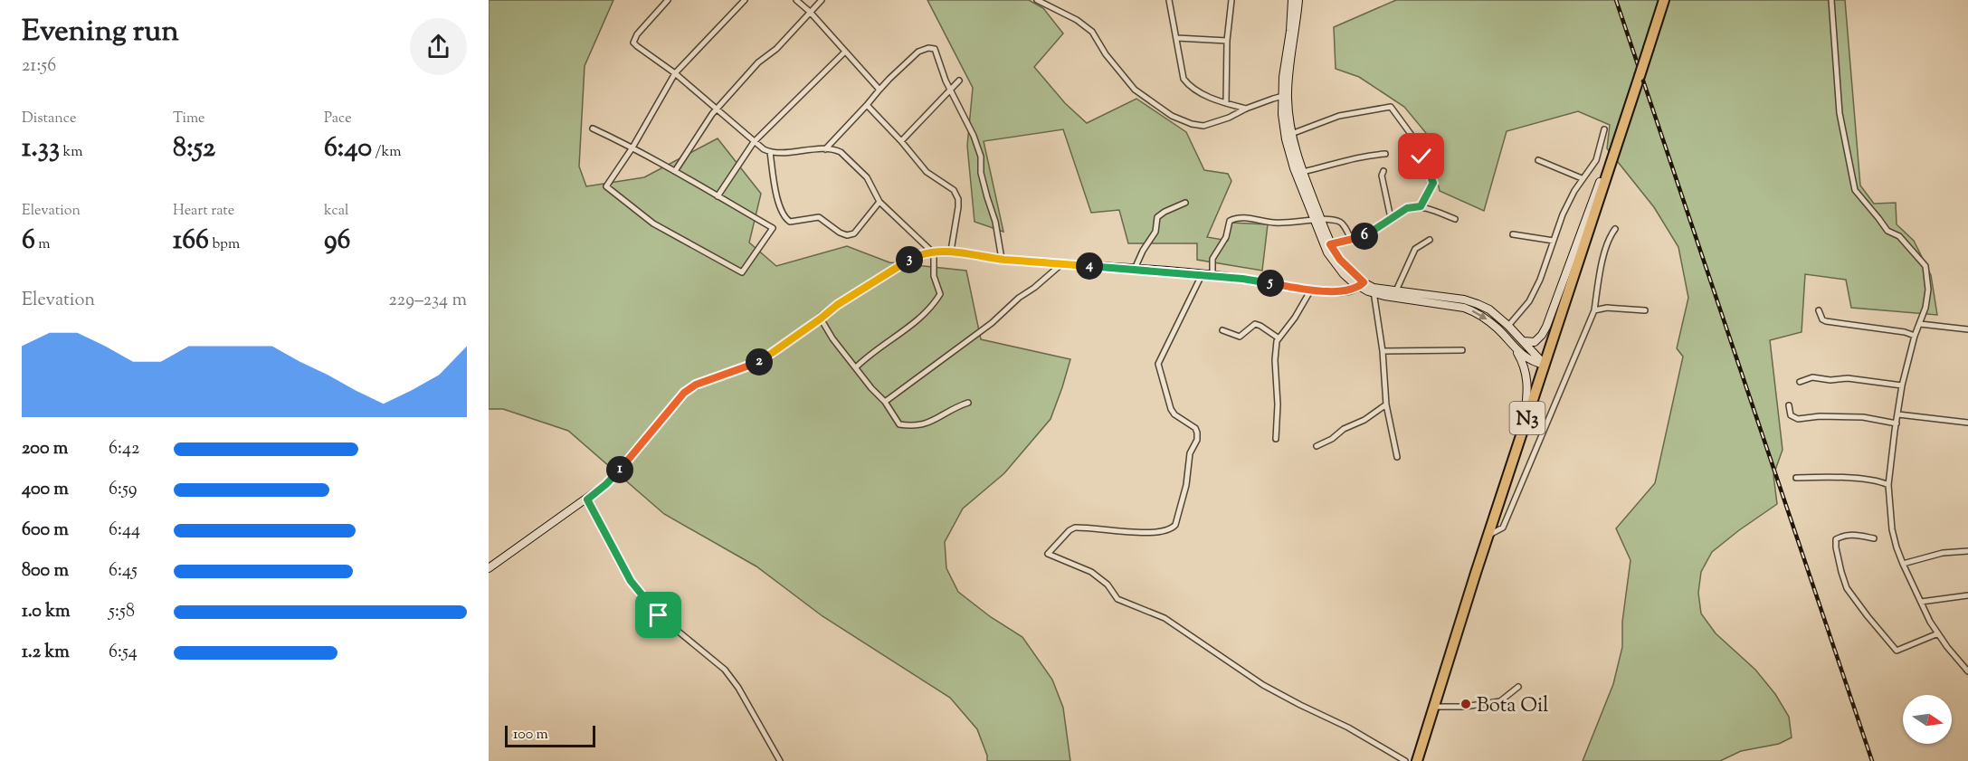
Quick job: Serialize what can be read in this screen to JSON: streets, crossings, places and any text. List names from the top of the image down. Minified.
{"streets":{"highway":["N3"]},"places":["Bota Oil"],"scale_bar":"100 m","north":"right","page":{"heading":["Evening run","21:56"],"stats":[["Distance","1.33 km"],["Time","8:52"],["Pace","6:40 /km"],["Elevation","6 m"],["Heart rate","166 bpm"],["kcal","96"]],"pins":["6","3","4","5","2","1"],"chart":["Elevation","229–234 m"],"list":[{"name":"200 m","note":"6:42"},{"name":"400 m","note":"6:59"},{"name":"600 m","note":"6:44"},{"name":"800 m","note":"6:45"},{"name":"1.0 km","note":"5:58"},{"name":"1.2 km","note":"6:54"}],"scale":"100 m"}}
